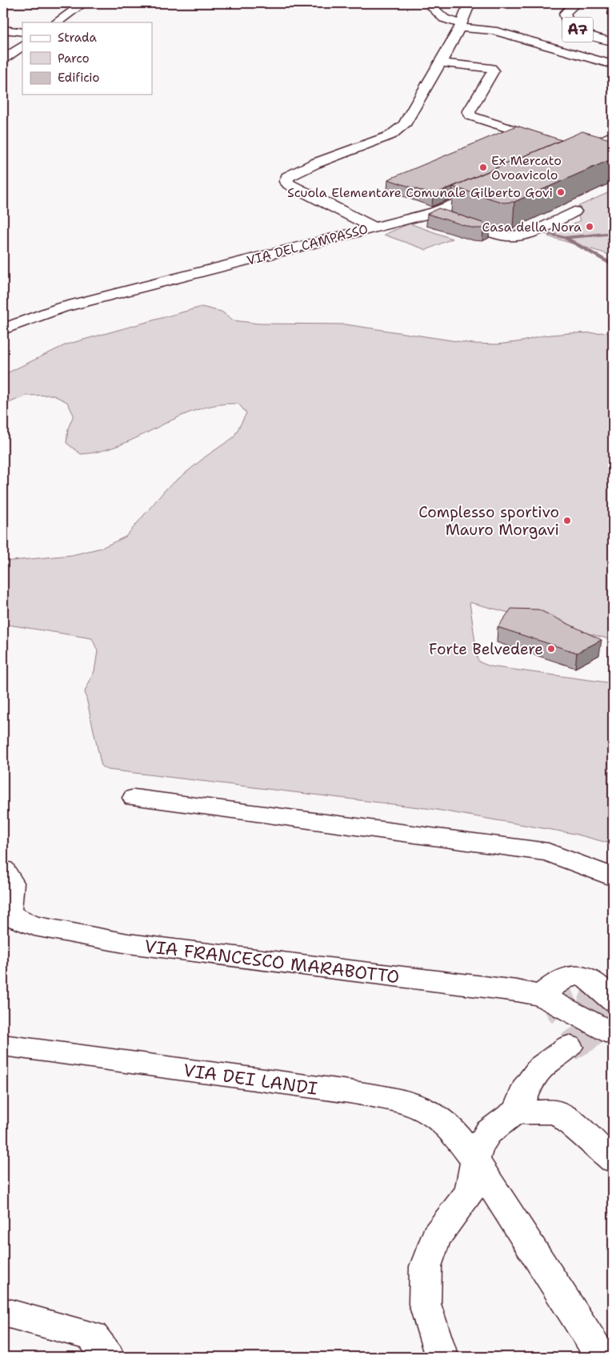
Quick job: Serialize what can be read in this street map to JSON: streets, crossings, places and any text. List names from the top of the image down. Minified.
{"streets":{"main road":["A7","VIA DEL CAMPASSO","VIA FRANCESCO MARABOTTO","VIA DEI LANDI"]},"places":["Ex Mercato Ovoavicolo","Scuola Elementare Comunale Gilberto Govi","Casa della Nora","Complesso sportivo Mauro Morgavi","Forte Belvedere"],"legend":["Strada","Parco","Edificio"]}
